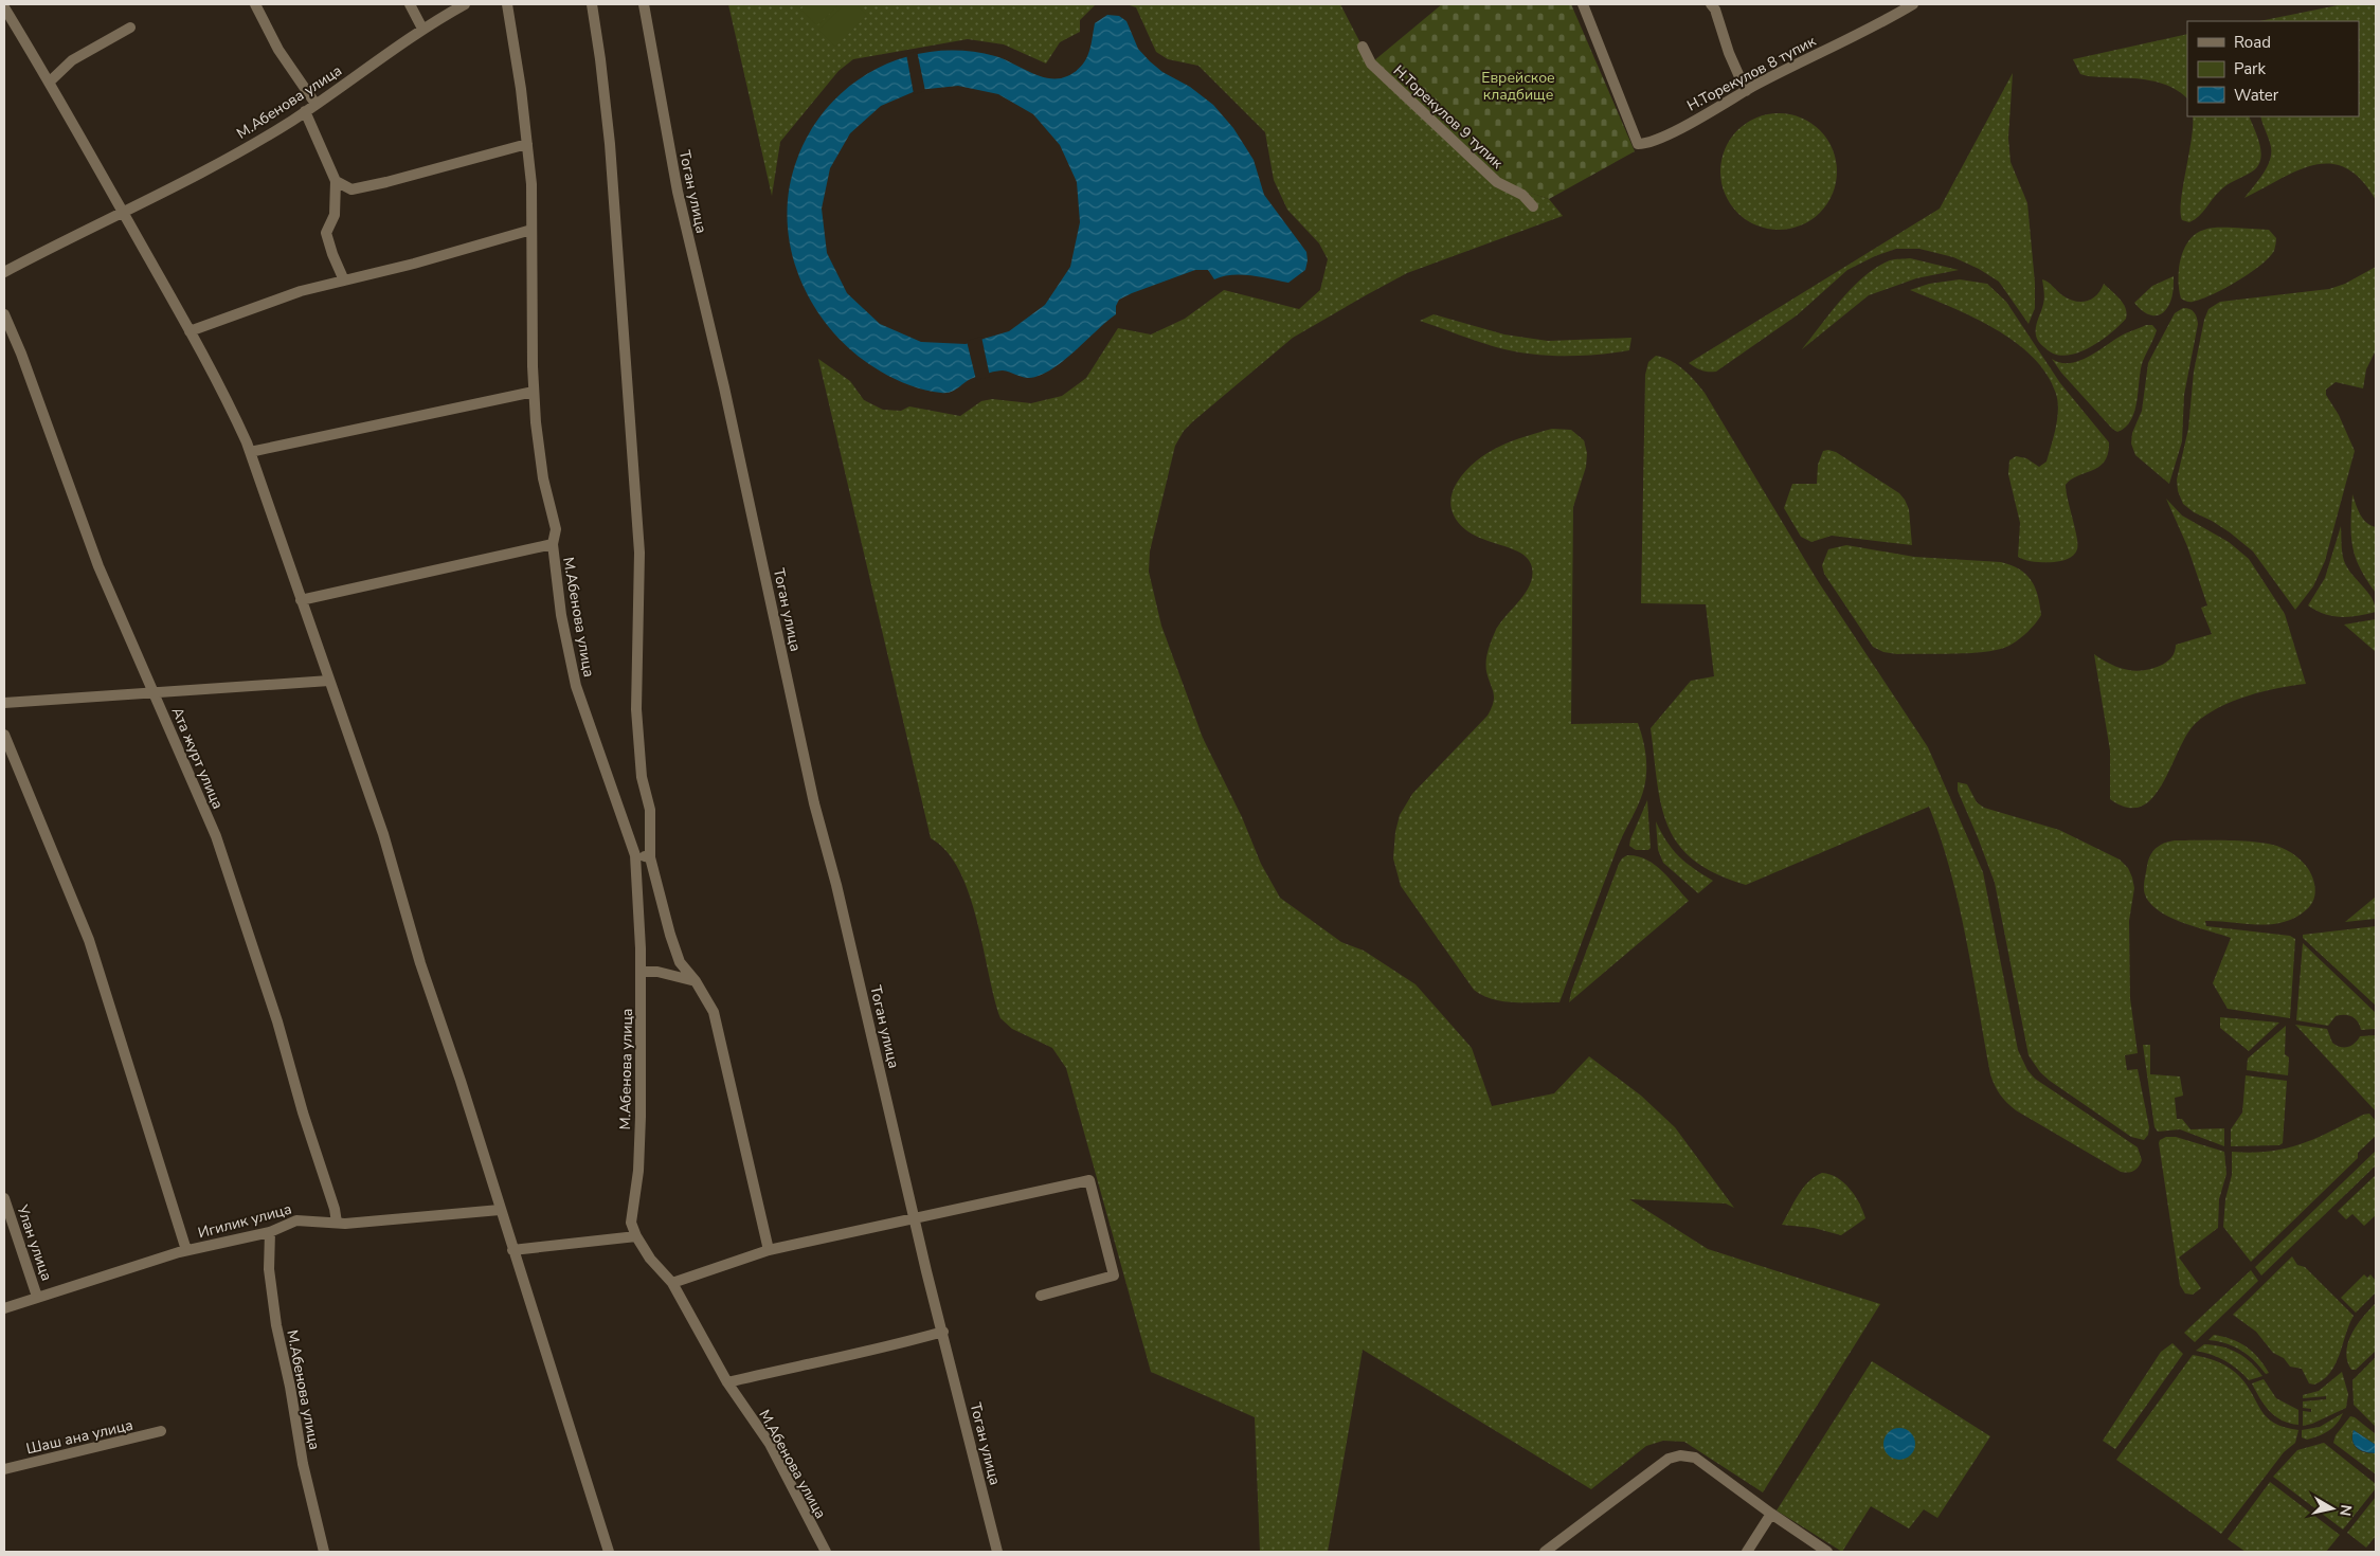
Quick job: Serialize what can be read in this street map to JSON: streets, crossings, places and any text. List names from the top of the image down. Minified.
{"streets":{"street":["Н.Торекулов 8 тупик","М.Абенова улица","Н.Торекулов 9 тупик","Тоган улица","Ата журт улица","Игилик улица","Улан улица","Шаш ана улица"]},"crossings":[["М.Абенова улица","Игилик улица"],["Ата журт улица","Игилик улица"],["Игилик улица","Улан улица"]],"parks":["Еврейское кладбище"],"legend":["Road","Park","Water"],"north":"right"}
